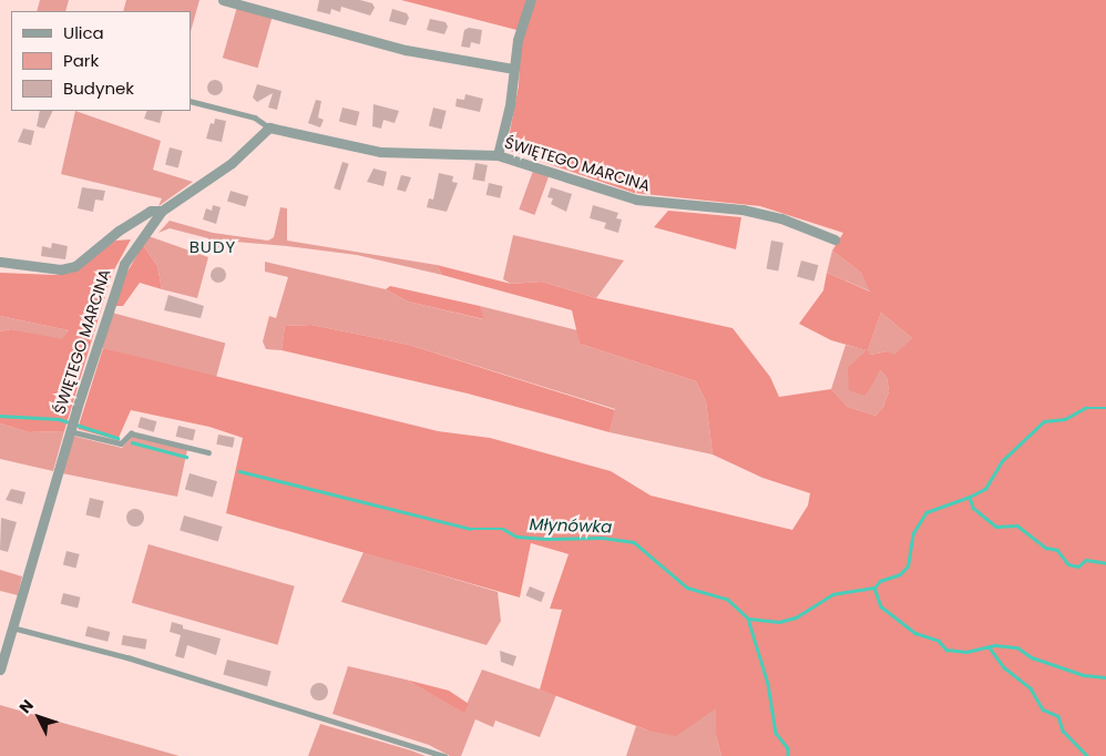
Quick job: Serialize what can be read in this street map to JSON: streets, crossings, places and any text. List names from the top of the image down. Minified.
{"streets":{"street":["ŚWIĘTEGO MARCINA"]},"districts":["BUDY"],"water":["Młynówka"],"legend":["Ulica","Park","Budynek"],"north":"top left"}
